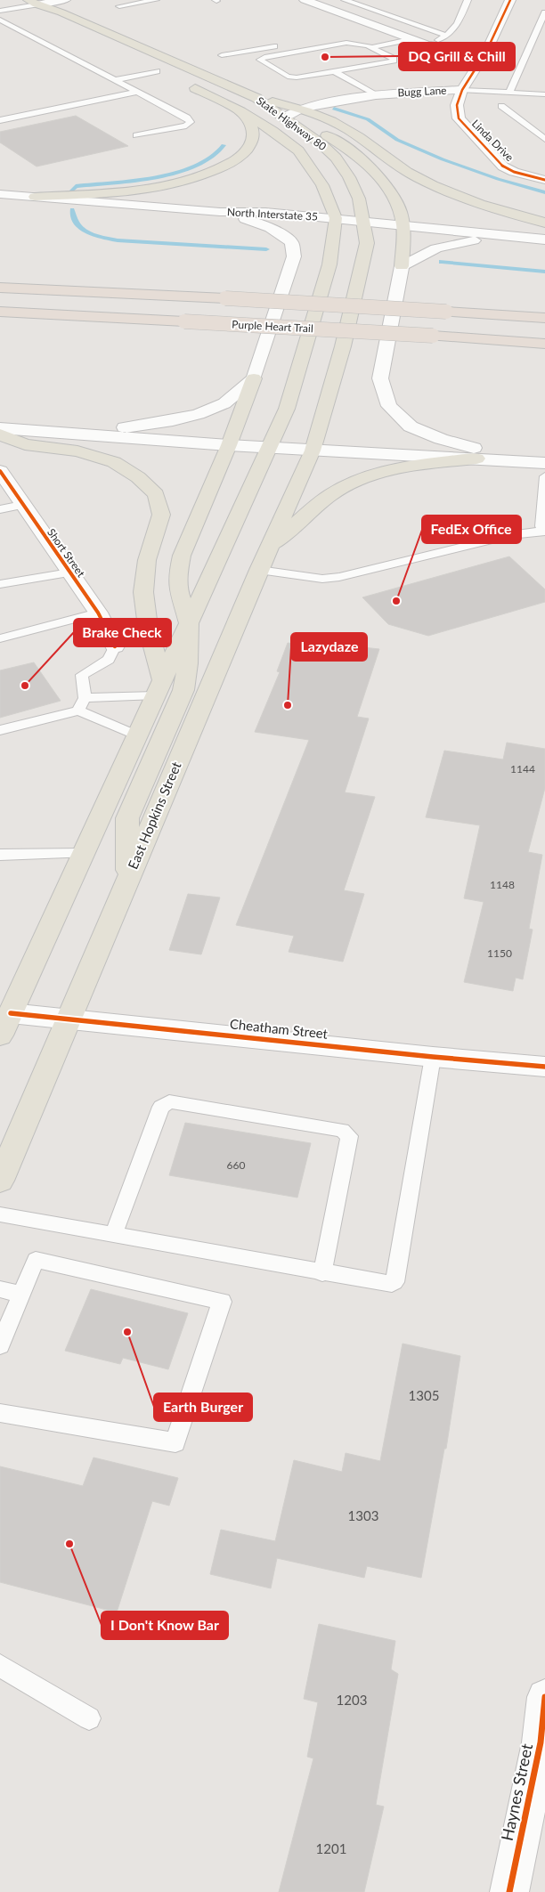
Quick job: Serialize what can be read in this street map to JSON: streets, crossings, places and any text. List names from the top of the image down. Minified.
{"streets":{"highway":["Purple Heart Trail"],"main road":["Bugg Lane","State Highway 80","Linda Drive","North Interstate 35","Short Street","East Hopkins Street","Cheatham Street","Haynes Street"]},"crossings":[["Bugg Lane","State Highway 80"],["Bugg Lane","Linda Drive"],["State Highway 80","North Interstate 35"],["State Highway 80","East Hopkins Street"],["East Hopkins Street","Cheatham Street"]],"places":["DQ Grill & Chill","FedEx Office","Brake Check","Lazydaze","Earth Burger","I Don't Know Bar"],"house_numbers":["1144","1148","1150","660","1305","1303","1203","1201"]}
